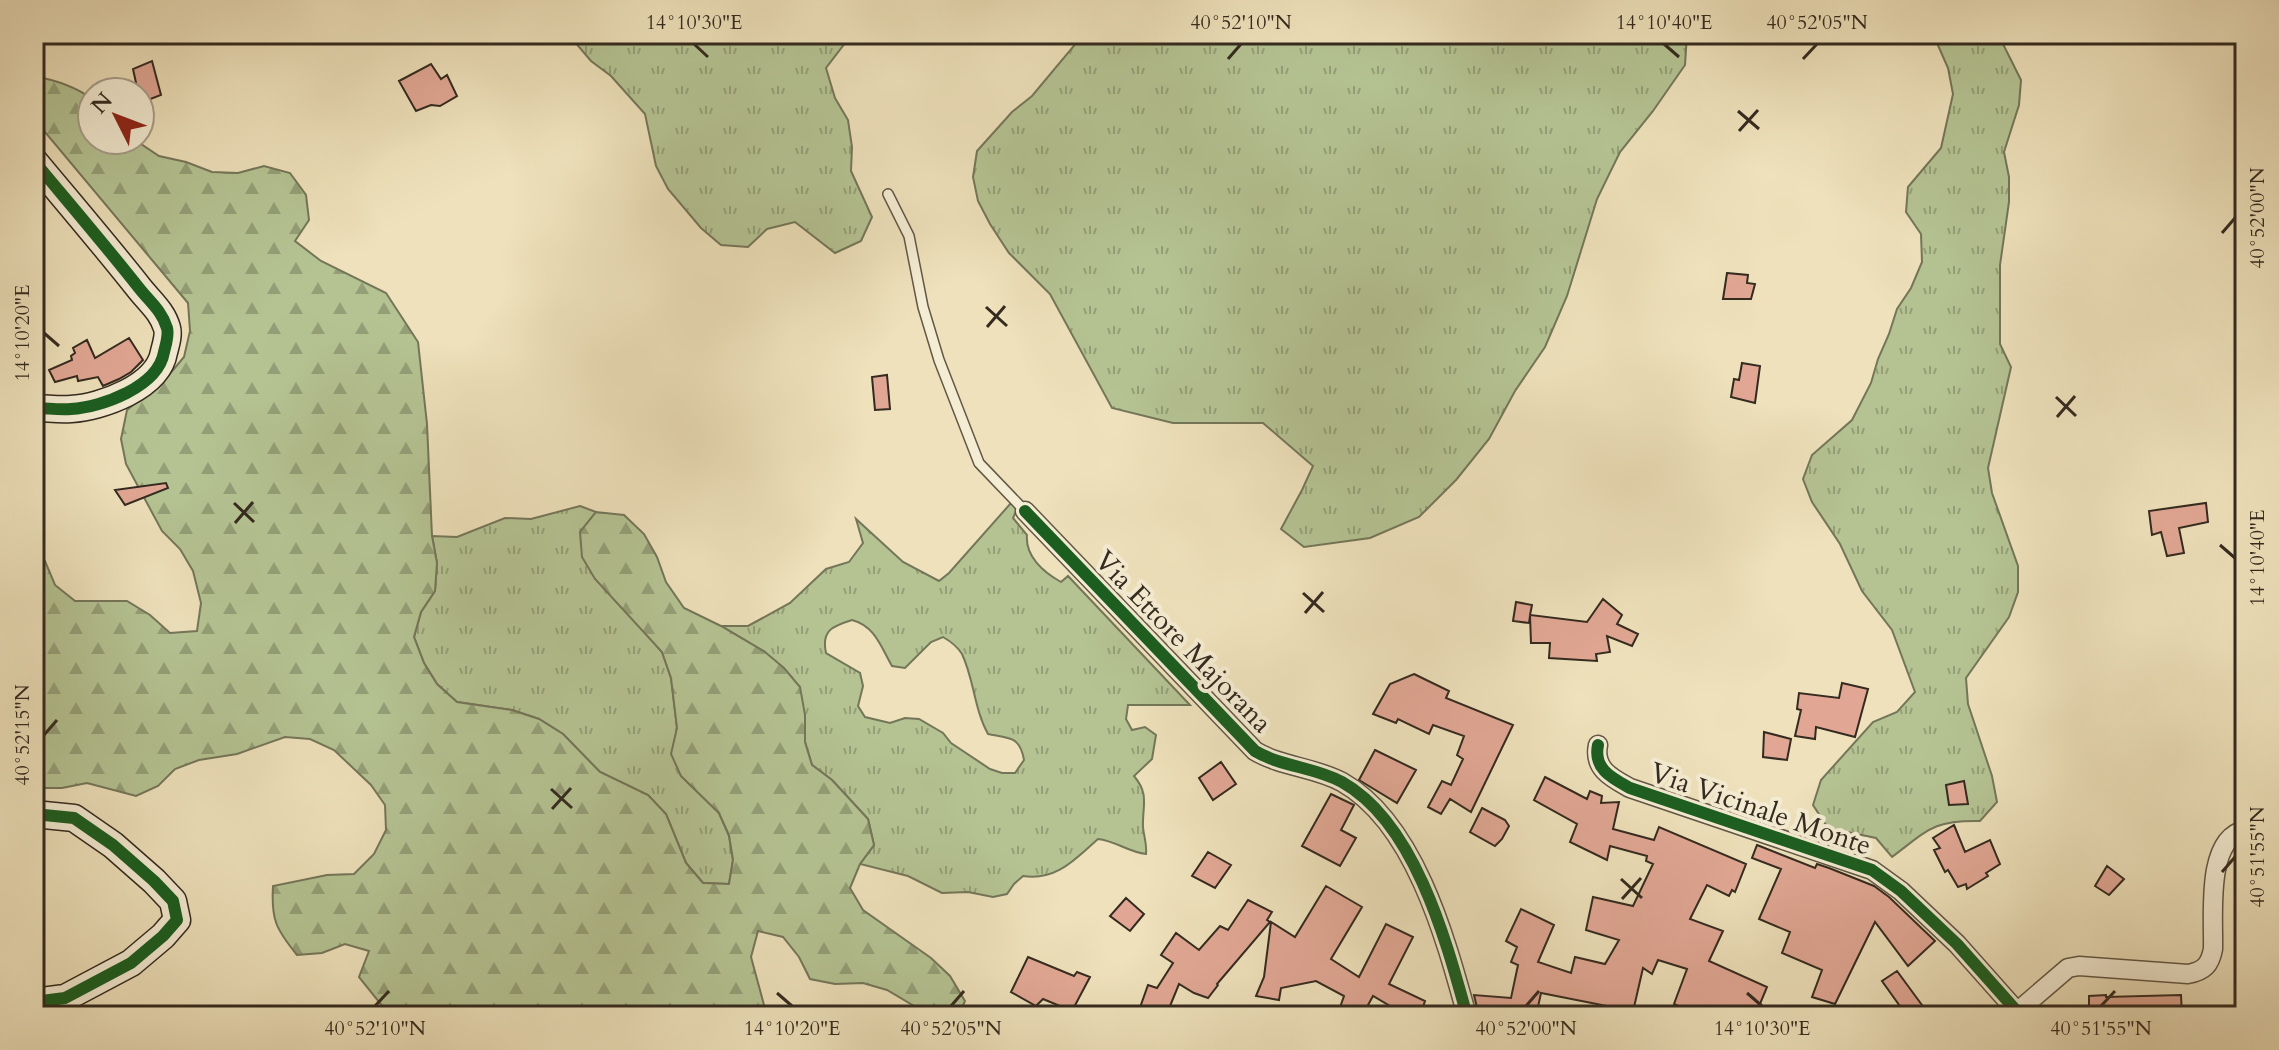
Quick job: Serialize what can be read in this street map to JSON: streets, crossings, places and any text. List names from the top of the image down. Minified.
{"streets":{"street":["Via Ettore Majorana","Via Vicinale Monte"]},"north":"top left","coordinates":["14°10'30\"E","40°52'10\"N","14°10'40\"E","40°52'05\"N","40°52'00\"N","14°10'20\"E","40°52'15\"N","40°51'55\"N"]}
